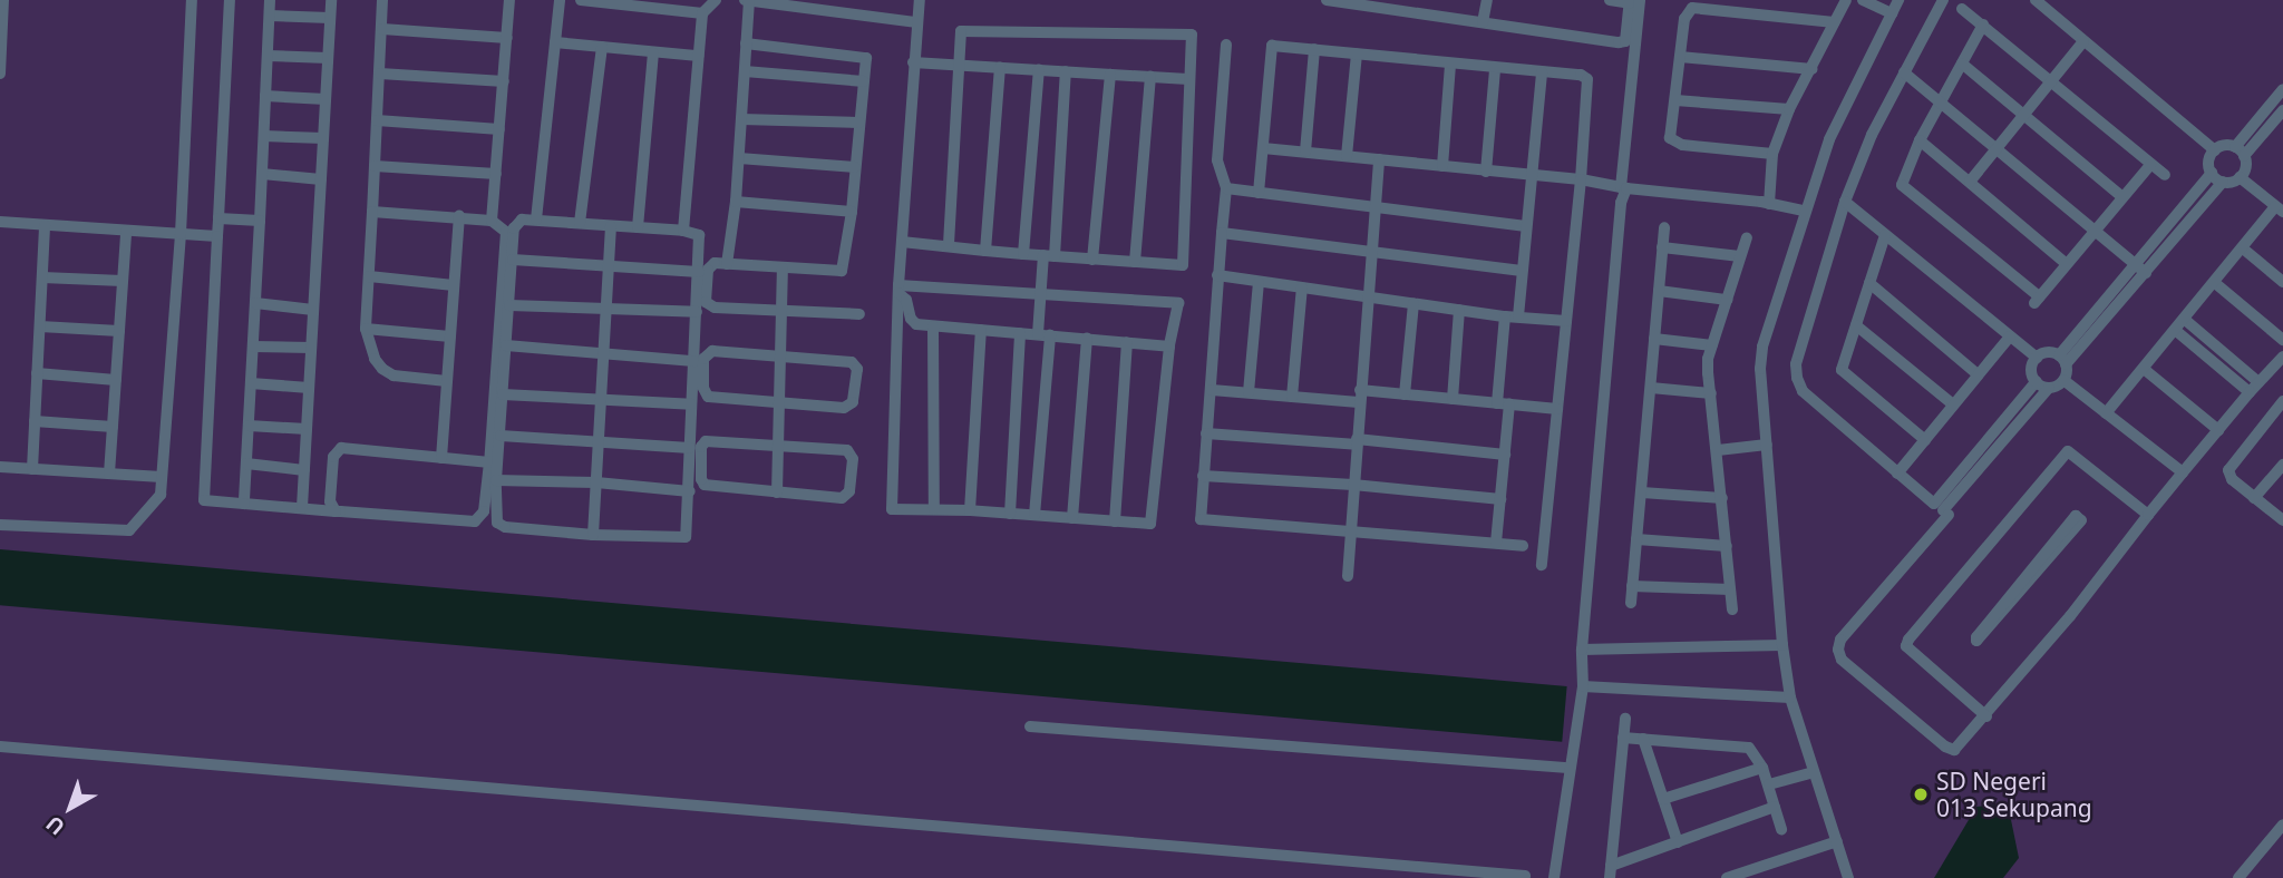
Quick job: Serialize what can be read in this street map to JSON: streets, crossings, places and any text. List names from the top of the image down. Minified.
{"places":["SD Negeri 013 Sekupang"],"north":"bottom left"}
